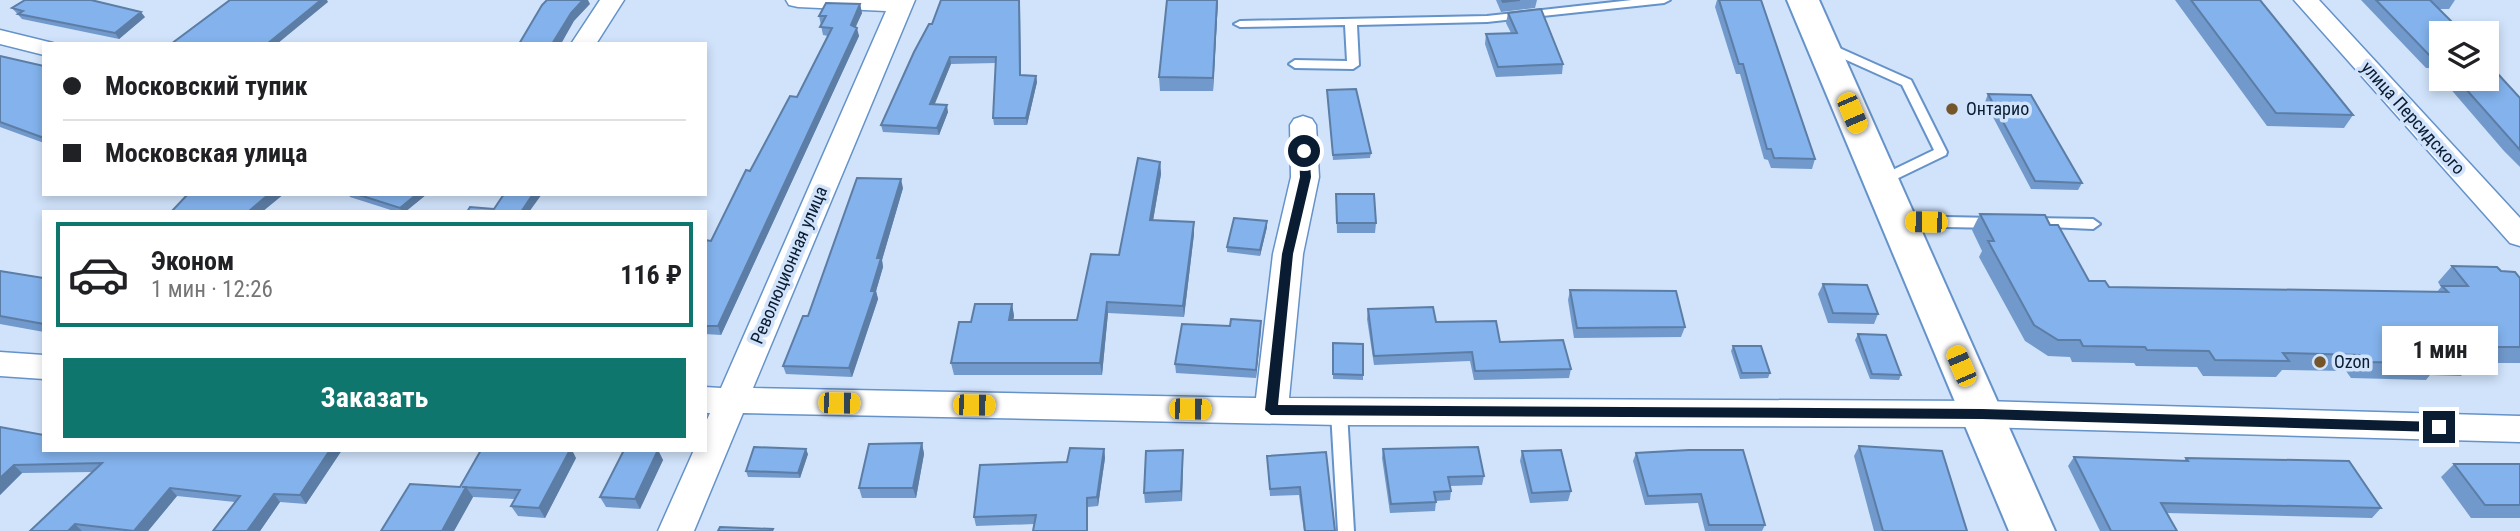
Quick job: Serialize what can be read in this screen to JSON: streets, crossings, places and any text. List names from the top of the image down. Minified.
{"streets":{"street":["улица Персидского","Революционная улица"]},"places":["Онтарио","Ozon"],"page":{"banner":["Московский тупик","Московская улица"],"list":[{"name":"Эконом","note":"1 мин · 12:26","value":"116 ₽"}],"bubble":"1 мин","buttons":"Заказать"}}
